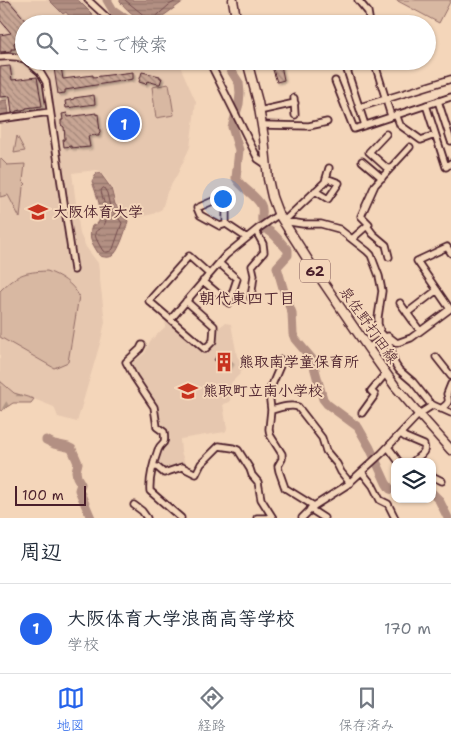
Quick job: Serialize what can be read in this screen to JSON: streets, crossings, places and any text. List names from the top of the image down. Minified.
{"streets":{"main road":["62","泉佐野打田線"]},"districts":["朝代東四丁目"],"places":{"school or university":["大阪体育大学","熊取町立南小学校"],"building":["熊取南学童保育所"]},"scale_bar":"100 m","page":{"search":"ここで検索","pins":"1","scale":"100 m","heading":"周辺","list":[{"mark":"1","name":"大阪体育大学浪商高等学校","note":"学校","value":"170 m"}],"nav":["地図","経路","保存済み"]}}
